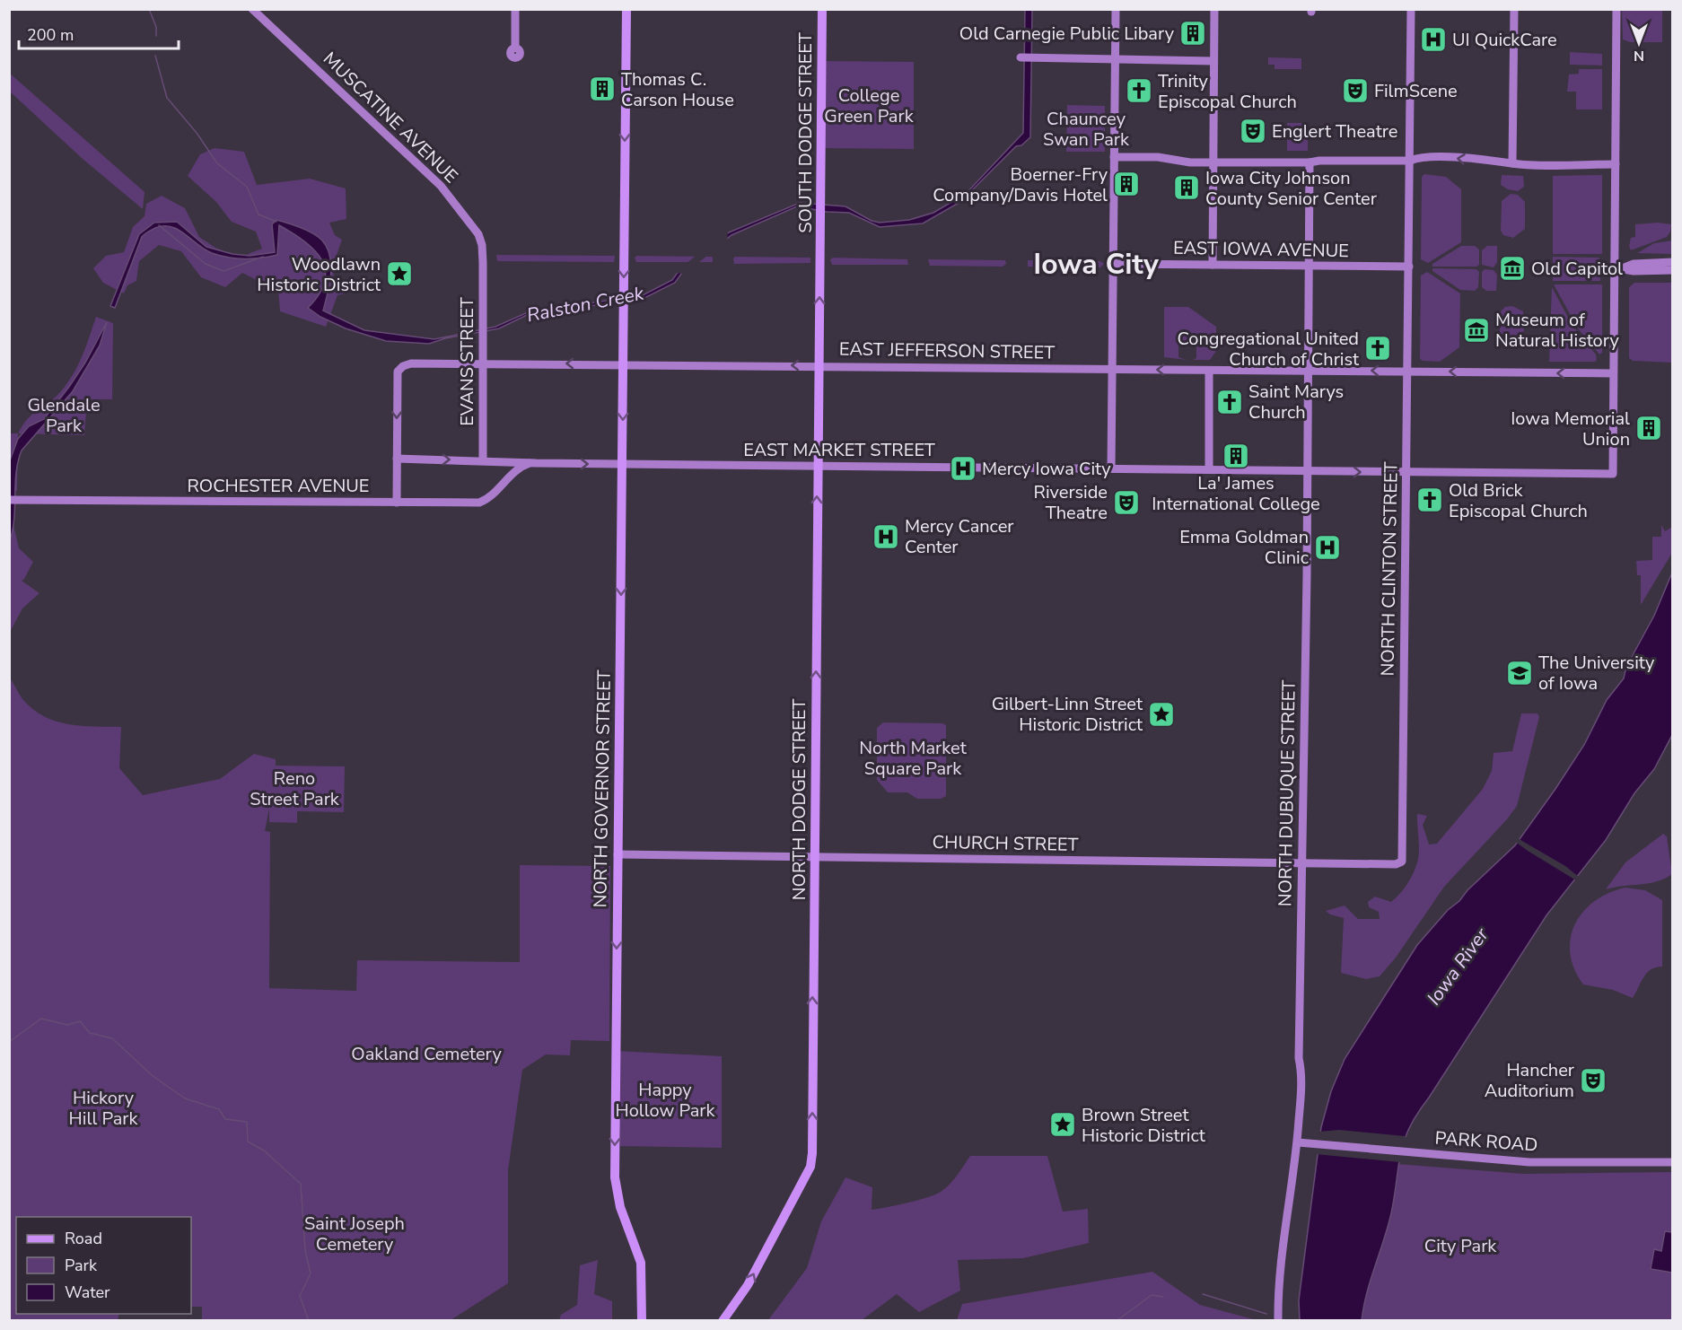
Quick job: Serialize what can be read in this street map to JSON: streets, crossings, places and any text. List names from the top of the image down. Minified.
{"streets":{"main road":["MUSCATINE AVENUE","SOUTH DODGE STREET","EAST IOWA AVENUE","EAST JEFFERSON STREET","EVANS STREET","EAST MARKET STREET","ROCHESTER AVENUE","NORTH CLINTON STREET","NORTH GOVERNOR STREET","NORTH DUBUQUE STREET","NORTH DODGE STREET","CHURCH STREET","PARK ROAD"]},"crossings":[["MUSCATINE AVENUE","EVANS STREET"],["SOUTH DODGE STREET","NORTH DODGE STREET"],["EAST IOWA AVENUE","NORTH CLINTON STREET"],["EAST IOWA AVENUE","NORTH DUBUQUE STREET"],["EAST JEFFERSON STREET","EVANS STREET"],["EAST JEFFERSON STREET","EAST MARKET STREET"],["EAST JEFFERSON STREET","NORTH CLINTON STREET"],["EAST JEFFERSON STREET","NORTH GOVERNOR STREET"],["EAST JEFFERSON STREET","NORTH DUBUQUE STREET"],["EAST JEFFERSON STREET","NORTH DODGE STREET"],["EVANS STREET","EAST MARKET STREET"],["EAST MARKET STREET","ROCHESTER AVENUE"],["EAST MARKET STREET","NORTH CLINTON STREET"],["EAST MARKET STREET","NORTH GOVERNOR STREET"],["EAST MARKET STREET","NORTH DUBUQUE STREET"],["EAST MARKET STREET","NORTH DODGE STREET"],["NORTH CLINTON STREET","CHURCH STREET"],["NORTH GOVERNOR STREET","CHURCH STREET"],["NORTH DUBUQUE STREET","CHURCH STREET"],["NORTH DUBUQUE STREET","PARK ROAD"],["NORTH DODGE STREET","CHURCH STREET"]],"one_way":["EAST JEFFERSON STREET","NORTH GOVERNOR STREET","NORTH DODGE STREET"],"districts":["Iowa City"],"water":["Ralston Creek","Iowa River"],"parks":["College Green Park","Chauncey Swan Park","Glendale Park","North Market Square Park","Reno Street Park","Oakland Cemetery","Happy Hollow Park","Hickory Hill Park","Saint Joseph Cemetery","City Park"],"places":{"building":["Old Carnegie Public Libary","Thomas C. Carson House","Boerner-Fry Company/Davis Hotel","Iowa City Johnson County Senior Center","Iowa Memorial Union","La' James International College"],"hospital":["UI QuickCare","Mercy Iowa City","Mercy Cancer Center","Emma Goldman Clinic"],"church":["Trinity Episcopal Church","Congregational United Church of Christ","Saint Marys Church","Old Brick Episcopal Church"],"theatre":["FilmScene","Englert Theatre","Riverside Theatre","Hancher Auditorium"],"museum":["Old Capitol","Museum of Natural History"],"place":["Woodlawn Historic District","Gilbert-Linn Street Historic District","Brown Street Historic District"],"school or university":["The University of Iowa"]},"legend":["Road","Park","Water"],"scale_bar":"200 m","north":"bottom"}
